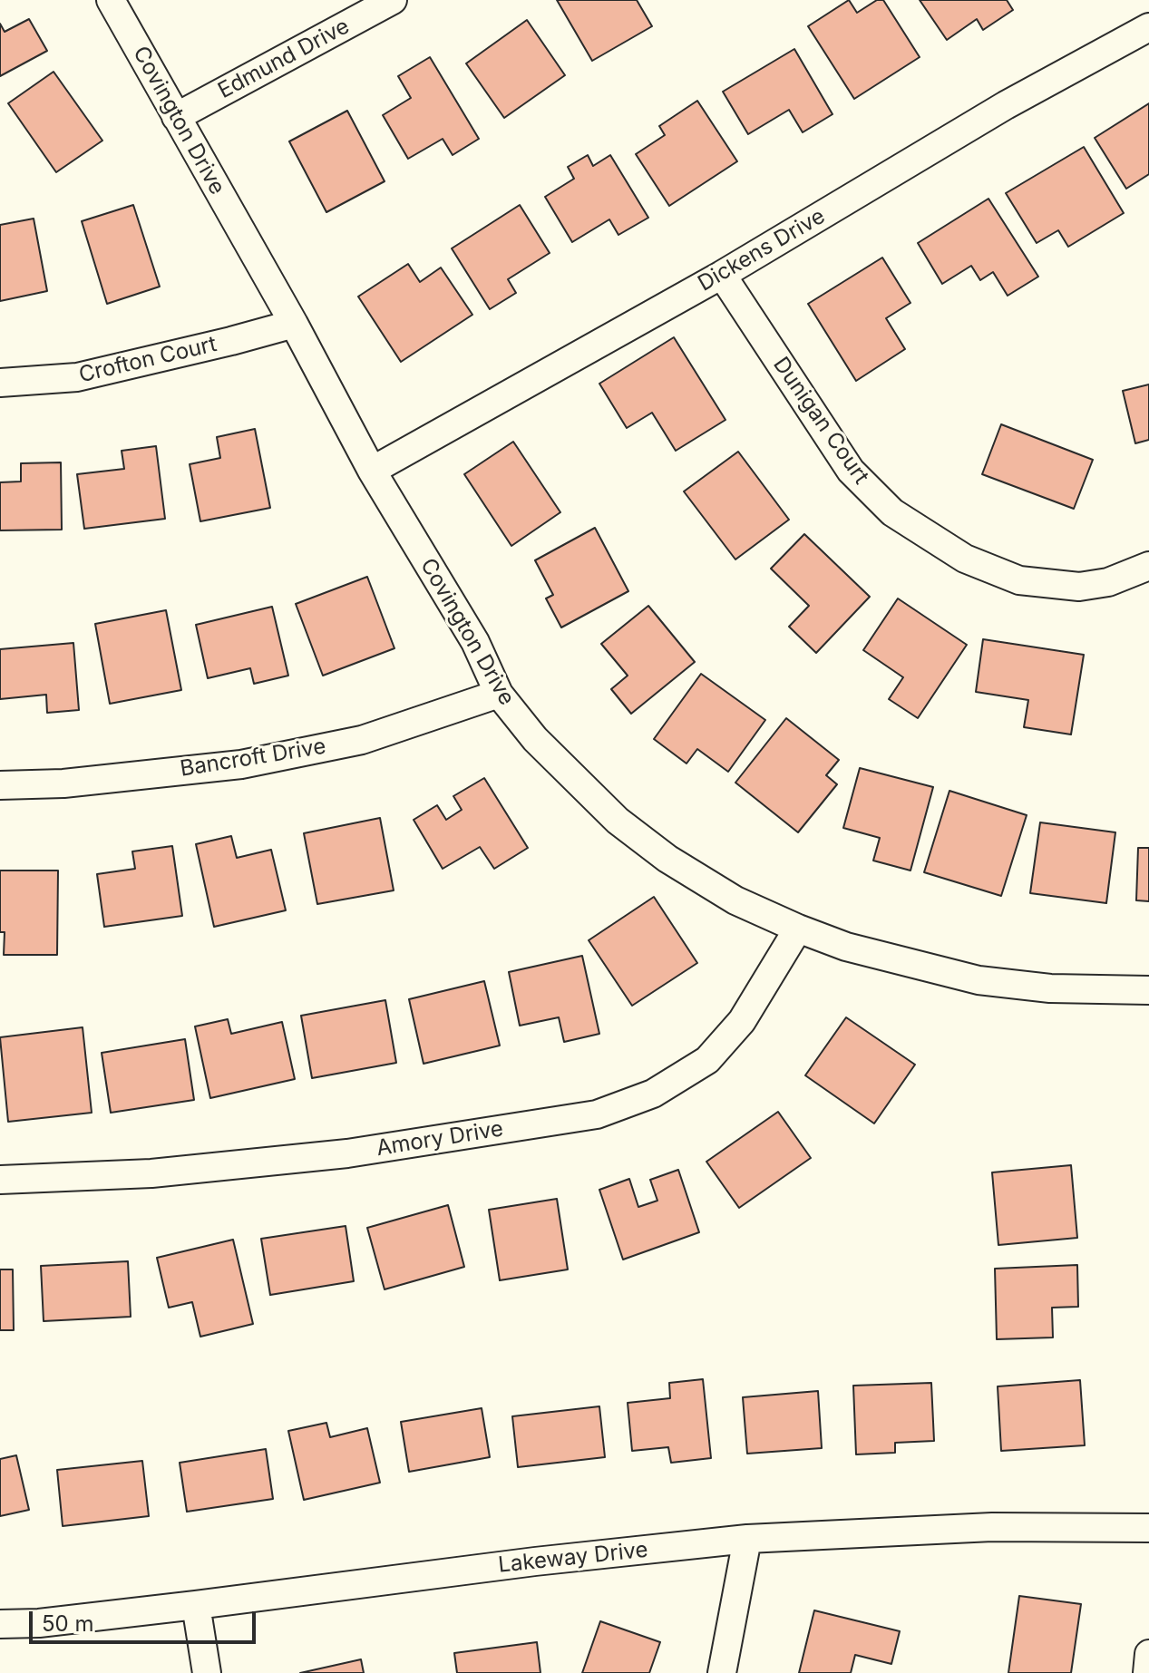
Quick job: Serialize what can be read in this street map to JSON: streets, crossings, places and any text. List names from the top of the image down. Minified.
{"streets":{"street":["Edmund Drive","Covington Drive","Dickens Drive","Crofton Court","Dunigan Court","Bancroft Drive","Amory Drive","Lakeway Drive"]},"crossings":[["Edmund Drive","Covington Drive"],["Covington Drive","Dickens Drive"],["Covington Drive","Crofton Court"],["Covington Drive","Bancroft Drive"],["Covington Drive","Amory Drive"],["Dickens Drive","Dunigan Court"]],"scale_bar":"50 m"}
